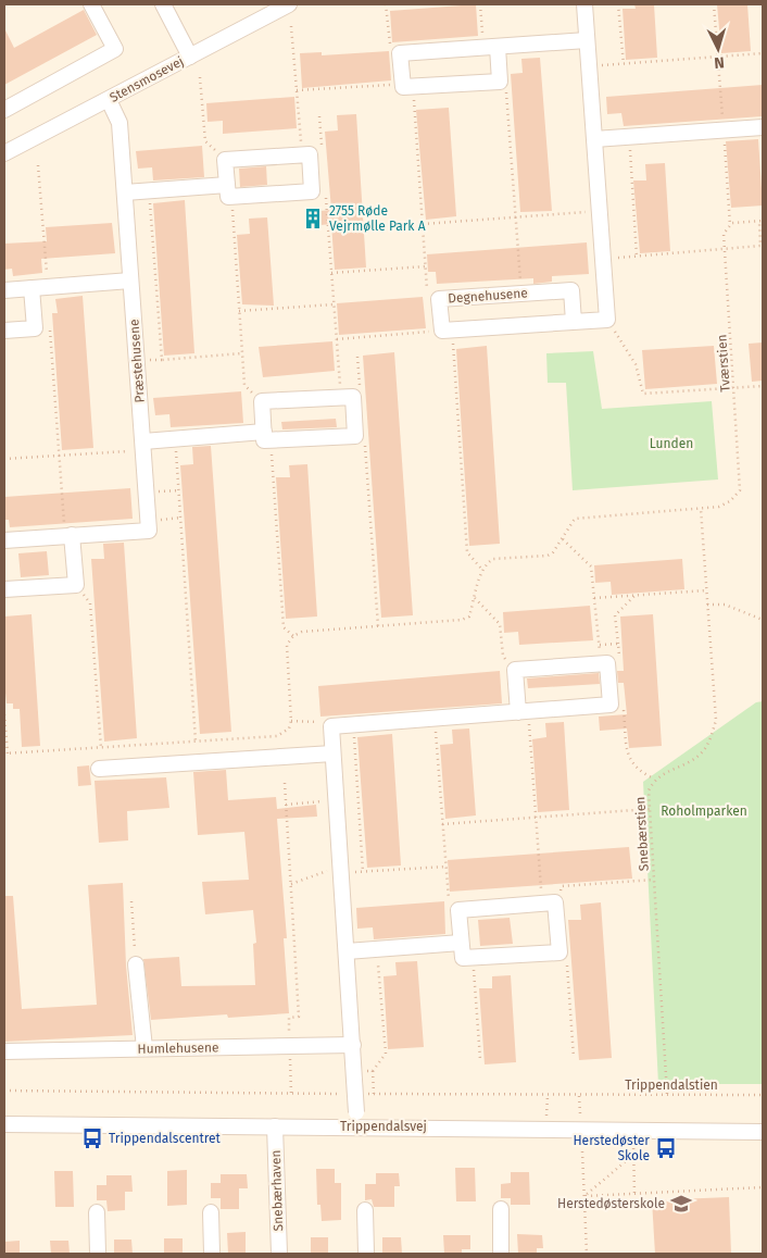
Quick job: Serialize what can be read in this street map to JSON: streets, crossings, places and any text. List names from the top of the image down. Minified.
{"streets":{"street":["Stensmosevej","Degnehusene","Præstehusene","Humlehusene","Trippendalsvej","Snebærhaven"],"path":["Tværstien","Snebærstien","Trippendalstien"]},"crossings":[["Stensmosevej","Præstehusene"],["Tværstien","Snebærstien"],["Snebærstien","Trippendalstien"],["Trippendalsvej","Snebærhaven"]],"parks":["Lunden","Roholmparken"],"places":{"building":["2755 Røde Vejrmølle Park A"],"bus stop":["Trippendalscentret","Herstedøster Skole"],"school or university":["Herstedøsterskole"]},"north":"bottom"}
